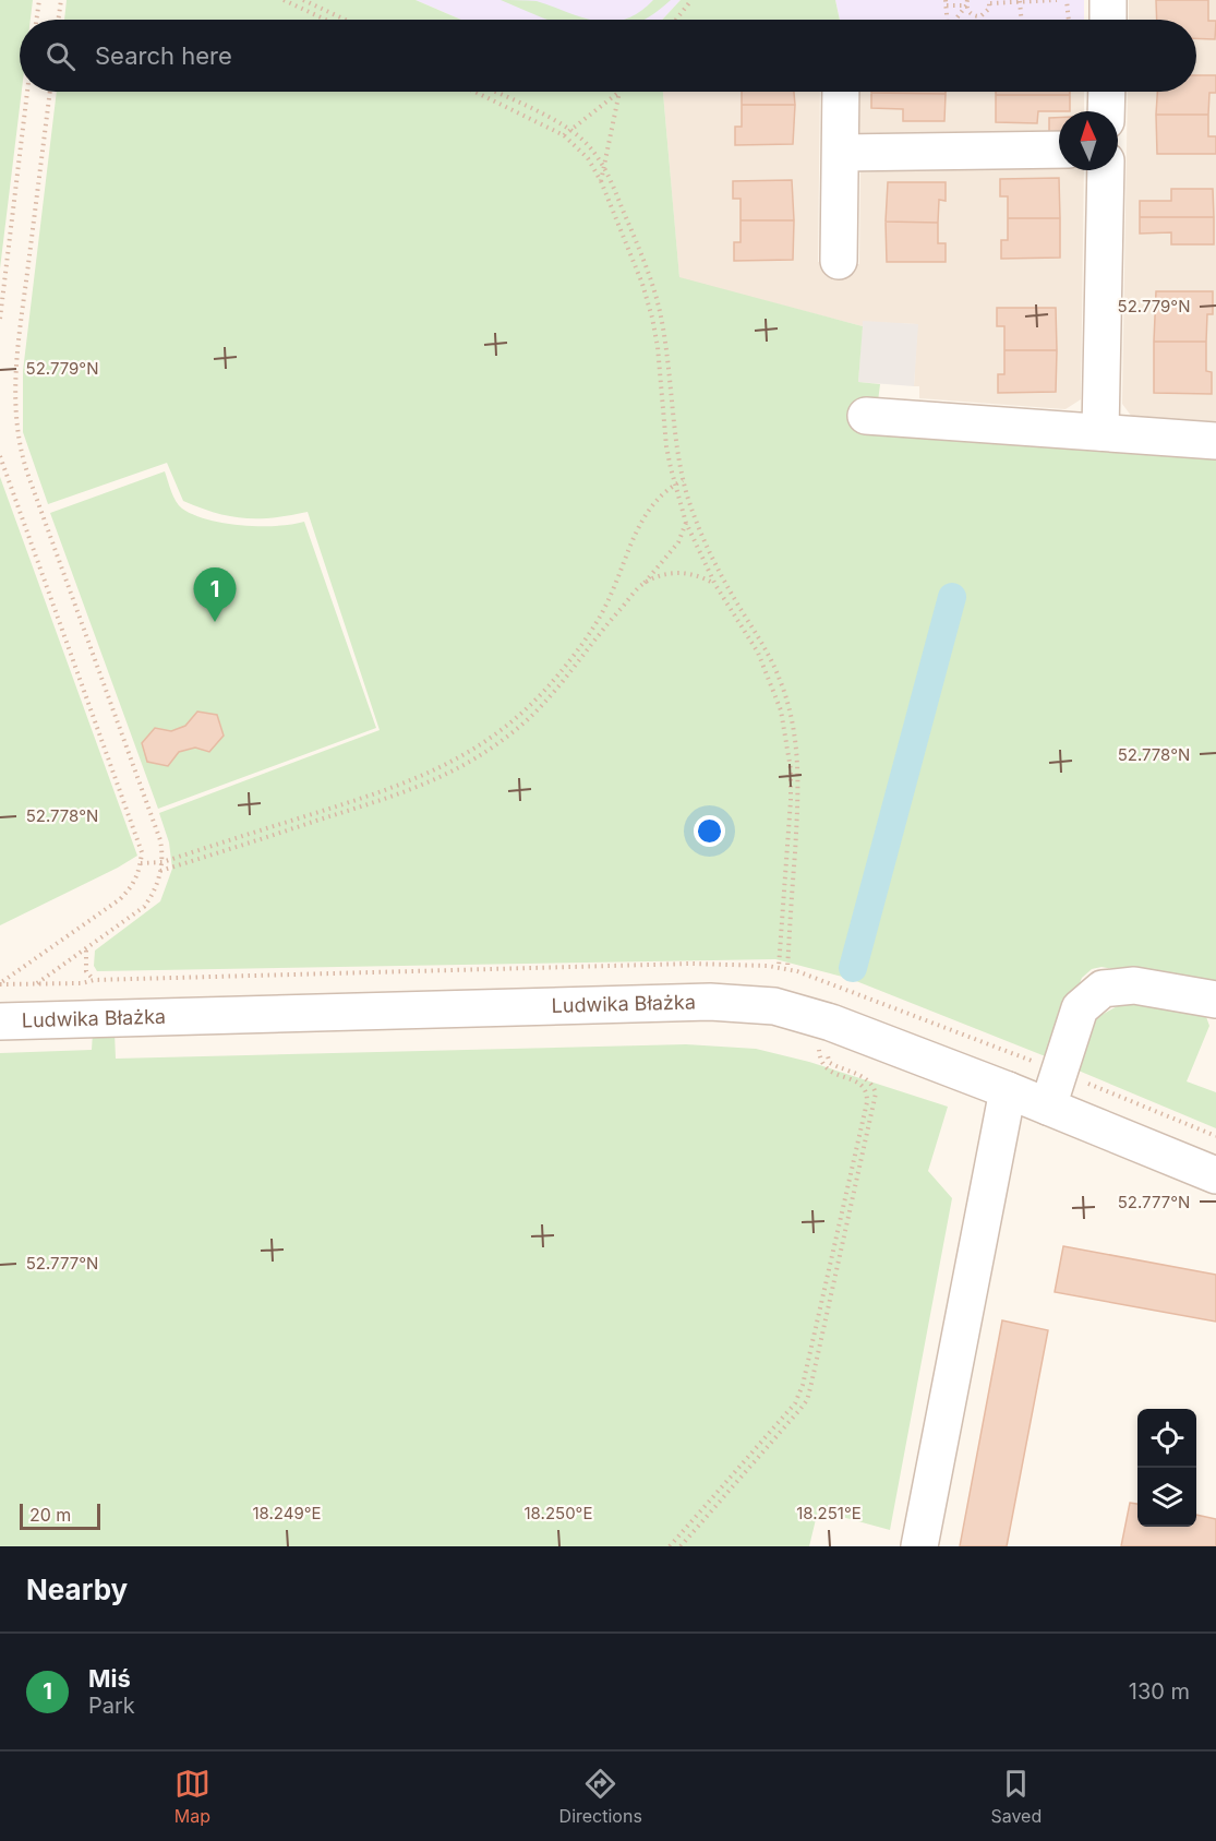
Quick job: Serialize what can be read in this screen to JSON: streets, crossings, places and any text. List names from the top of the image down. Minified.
{"streets":{"street":["Ludwika Błażka"]},"scale_bar":"20 m","north":"top","page":{"search":"Search here","pins":"1","scale":"20 m","heading":"Nearby","list":[{"mark":"1","name":"Miś","note":"Park","value":"130 m"}],"nav":["Map","Directions","Saved"]},"coordinates":["52.779°N","52.778°N","52.777°N","18.249°E","18.250°E","18.251°E"]}
